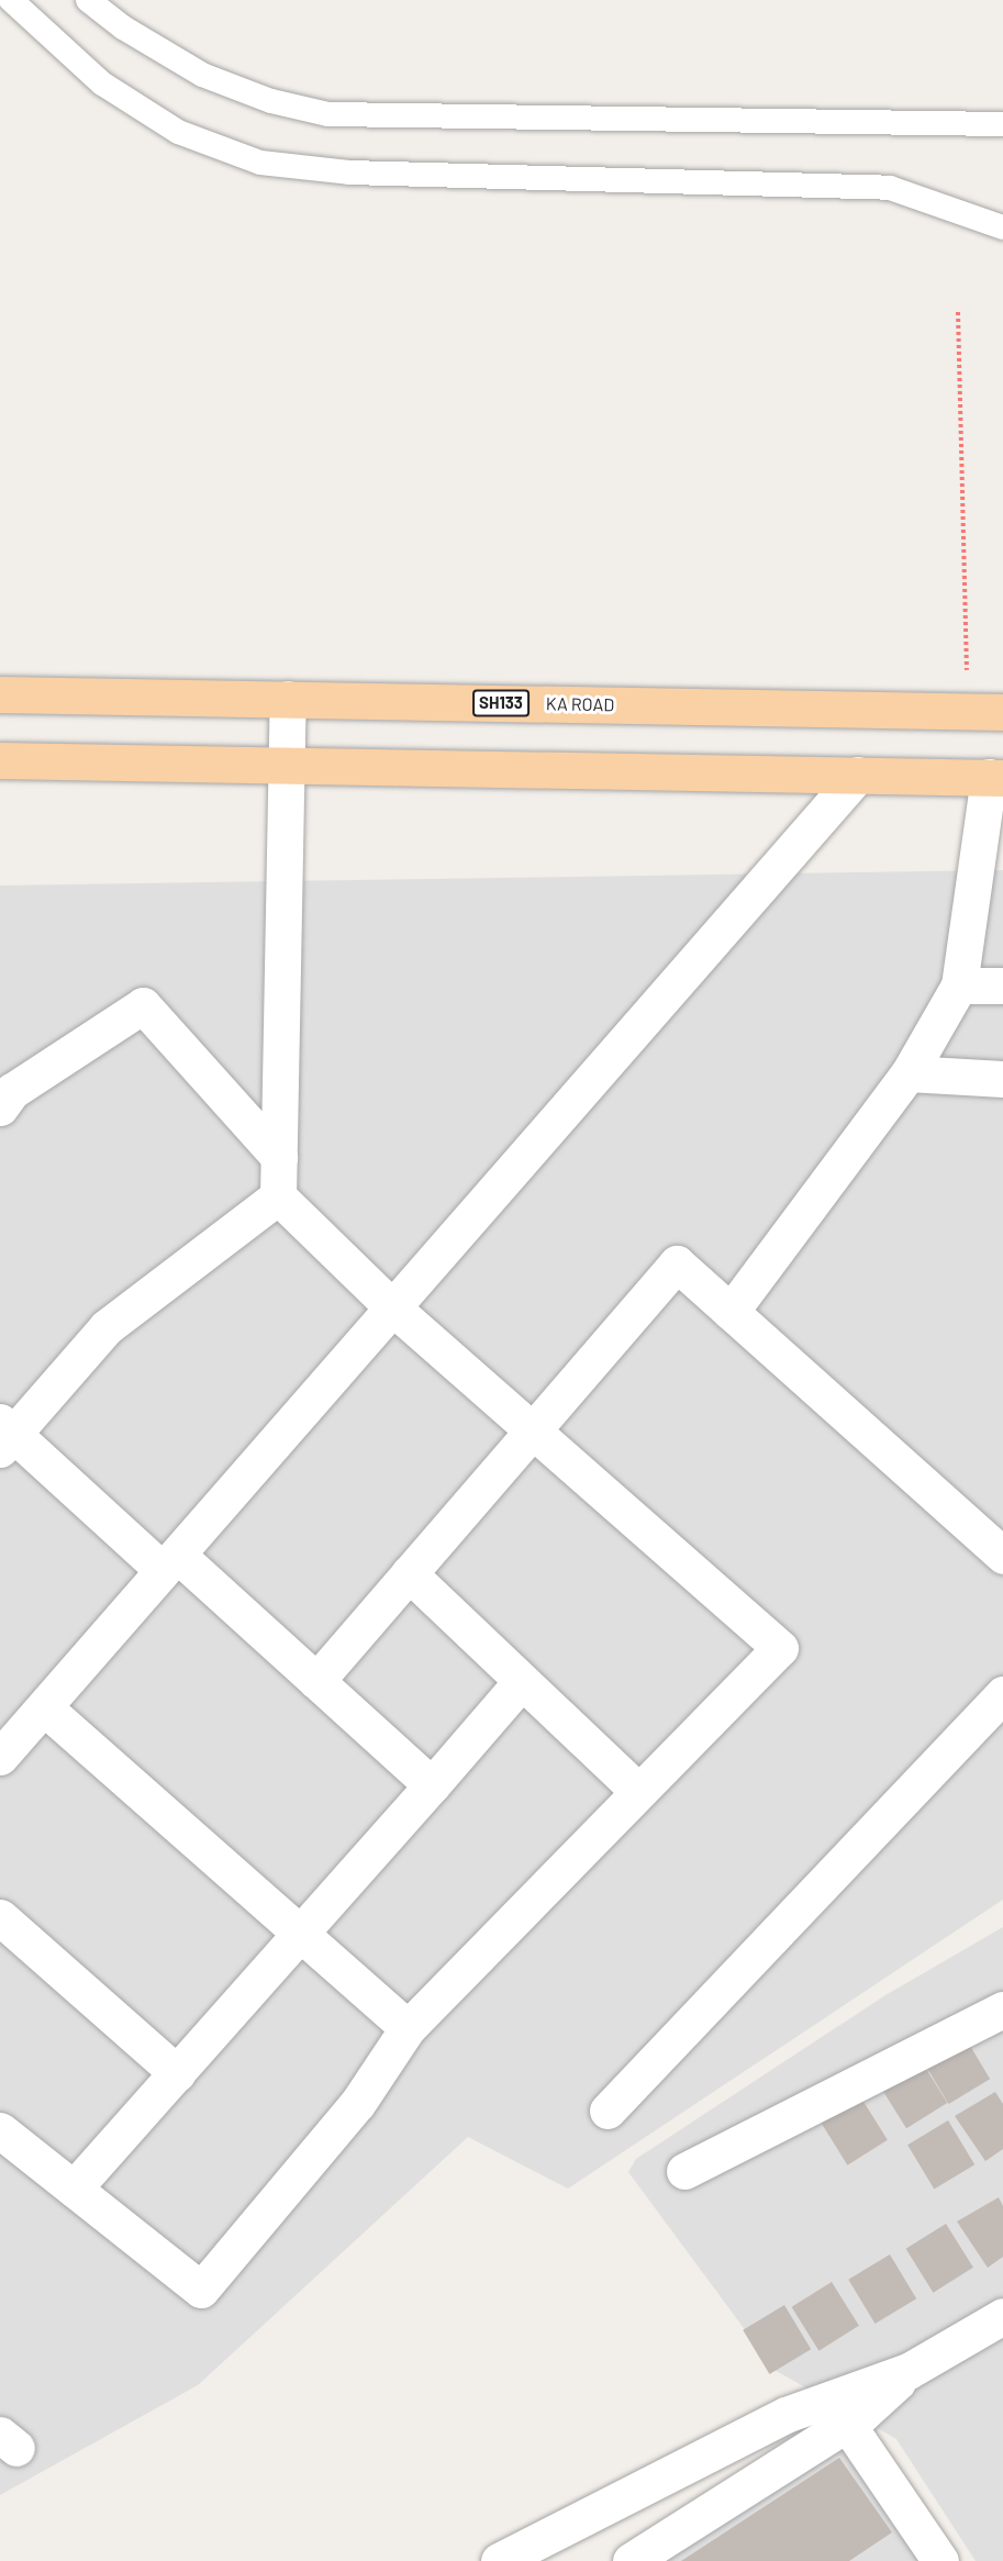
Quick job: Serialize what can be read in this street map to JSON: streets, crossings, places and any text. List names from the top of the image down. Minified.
{"streets":{"main road":["SH133","KA ROAD"]}}
